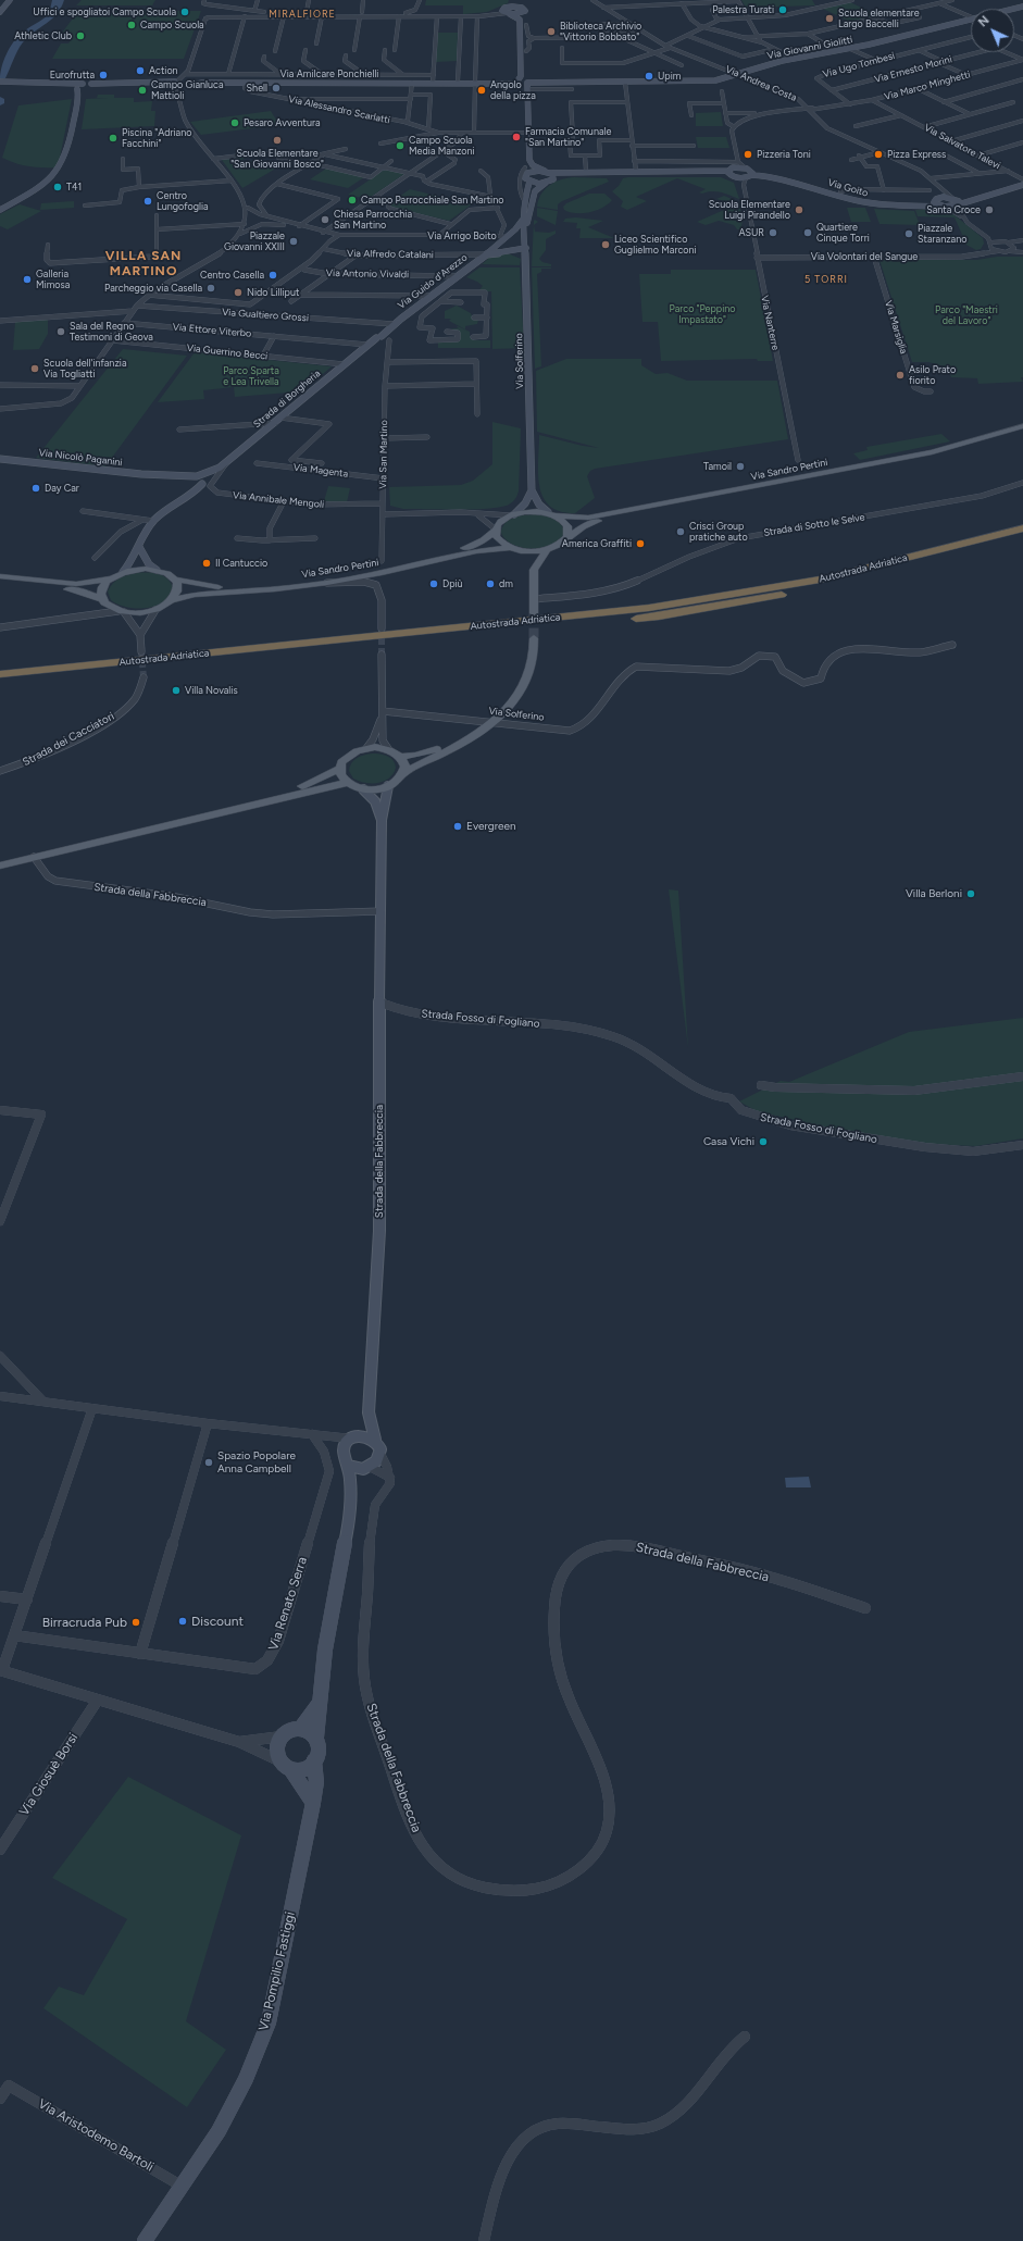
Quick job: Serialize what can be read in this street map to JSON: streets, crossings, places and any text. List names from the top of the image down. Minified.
{"streets":{"highway":["Autostrada Adriatica"],"main road":["Via Sandro Pertini"],"street":["Via Giovanni Giolitti","Via Ugo Tombesi","Via Ernesto Morini","Via Amilcare Ponchielli","Via Andrea Costa","Via Marco Minghetti","Via Alessandro Scarlatti","Via Salvatore Talevi","Via Goito","Via Arrigo Boito","Via Alfredo Catalani","Via Volontari del Sangue","Via Antonio Vivaldi","Via Guido d'Arezzo","Via Gualtiero Grossi","Via Nanterre","Via Marsiglia","Via Ettore Viterbo","Via Guerrino Becci","Via Solferino","Strada di Borgheria","Via San Martino","Via Nicolò Paganini","Via Magenta","Via Annibale Mengoli","Strada di Sotto le Selve","Strada dei Cacciatori","Strada della Fabbreccia","Strada Fosso di Fogliano","Via Renato Serra","Via Giosuè Borsi","Via Pompilio Fastiggi","Via Aristodemo Bartoli"]},"crossings":[["Via Giovanni Giolitti","Via Andrea Costa"],["Via Ugo Tombesi","Via Ernesto Morini"],["Via Ugo Tombesi","Via Marco Minghetti"],["Via Amilcare Ponchielli","Via Alessandro Scarlatti"],["Via Amilcare Ponchielli","Via Solferino"],["Via Andrea Costa","Via Marco Minghetti"],["Via Andrea Costa","Via Goito"],["Via Marco Minghetti","Via Salvatore Talevi"],["Via Goito","Via Nanterre"],["Via Goito","Via Solferino"],["Via Arrigo Boito","Via Guido d'Arezzo"],["Via Alfredo Catalani","Via Guido d'Arezzo"],["Via Volontari del Sangue","Via Nanterre"],["Via Volontari del Sangue","Via Marsiglia"],["Via Antonio Vivaldi","Via Guido d'Arezzo"],["Via Guido d'Arezzo","Via Gualtiero Grossi"],["Via Guido d'Arezzo","Via Solferino"],["Via Ettore Viterbo","Strada di Borgheria"],["Via Guerrino Becci","Strada di Borgheria"],["Strada di Borgheria","Via San Martino"],["Strada di Borgheria","Via Nicolò Paganini"],["Strada di Borgheria","Via Sandro Pertini"],["Strada di Borgheria","Via Annibale Mengoli"],["Via San Martino","Via Magenta"],["Via San Martino","Via Annibale Mengoli"],["Strada della Fabbreccia","Strada Fosso di Fogliano"],["Strada della Fabbreccia","Via Pompilio Fastiggi"],["Via Pompilio Fastiggi","Via Aristodemo Bartoli"]],"districts":["MIRALFIORE","VILLA SAN MARTINO","5 TORRI"],"parks":["Parco \"Peppino Impastato\"","Parco \"Maestri del Lavoro\"","Parco Sparta e Lea Trivella"],"places":["Palestra Turati","Uffici e spogliatoi Campo Scuola","Scuola elementare Largo Baccelli","Campo Scuola","Biblioteca Archivio \"Vittorio Bobbato\"","Athletic Club","Action","Eurofrutta","Upim","Shell","Campo Gianluca Mattioli","Angolo della pizza","Pesaro Avventura","Farmacia Comunale \"San Martino\"","Piscina \"Adriano Facchini\"","Scuola Elementare \"San Giovanni Bosco\"","Campo Scuola Media Manzoni","Pizzeria Toni","Pizza Express","T41","Campo Parrocchiale San Martino","Centro Lungofoglia","Scuola Elementare Luigi Pirandello","Santa Croce","Chiesa Parrocchia San Martino","ASUR","Quartiere Cinque Torri","Piazzale Staranzano","Piazzale Giovanni XXIII","Liceo Scientifico Guglielmo Marconi","Centro Casella","Galleria Mimosa","Parcheggio via Casella","Nido Lilliput","Sala del Regno Testimoni di Geova","Scuola dell'infanzia Via Togliatti","Asilo Prato fiorito","Tamoil","Day Car","Crisci Group pratiche auto","America Graffiti","Il Cantuccio","Dpiù","dm","Villa Novalis","Evergreen","Villa Berloni","Casa Vichi","Spazio Popolare Anna Campbell","Discount","Birracruda Pub"],"north":"top left"}
